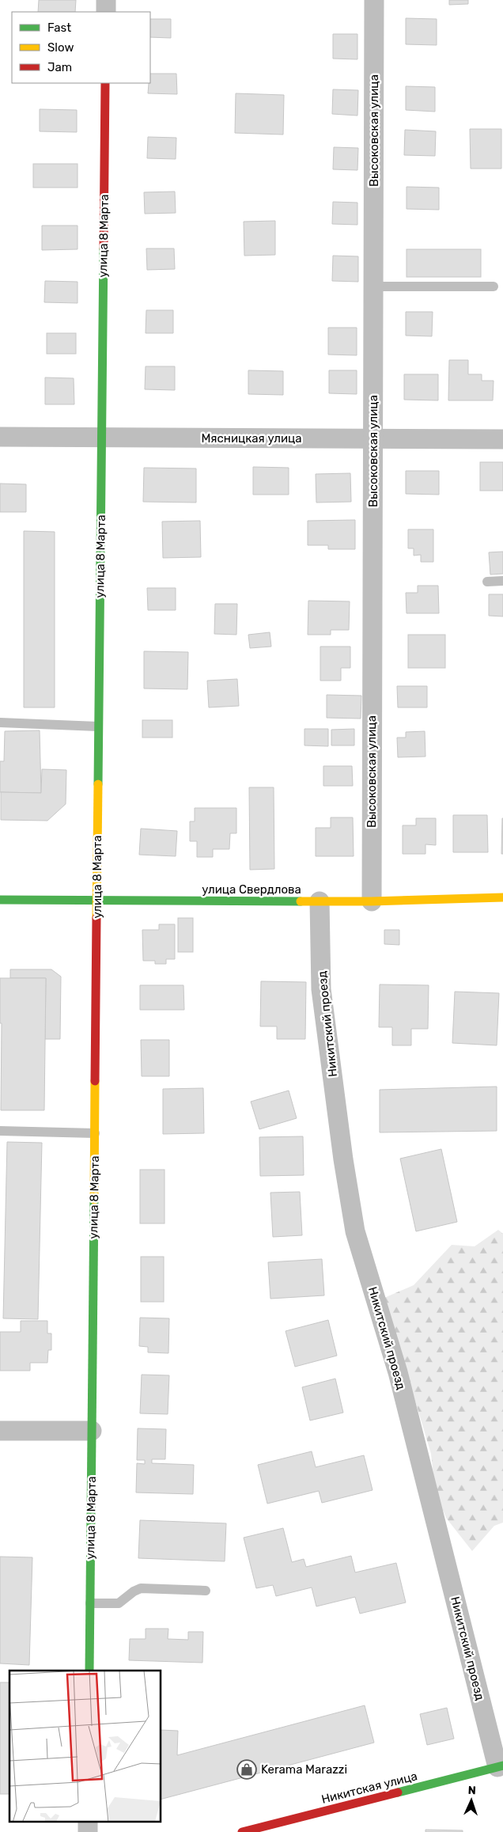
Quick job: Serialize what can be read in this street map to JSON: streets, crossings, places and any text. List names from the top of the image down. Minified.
{"streets":{"street":["Высоковская улица","улица 8 Марта","Мясницкая улица","улица Свердлова","Никитский проезд","Никитская улица"]},"crossings":[["Высоковская улица","Мясницкая улица"],["Высоковская улица","улица Свердлова"],["улица 8 Марта","Мясницкая улица"],["улица 8 Марта","улица Свердлова"],["улица Свердлова","Никитский проезд"],["Никитский проезд","Никитская улица"]],"places":{"shop":["Kerama Marazzi"]},"legend":["Fast","Slow","Jam"],"north":"top"}
